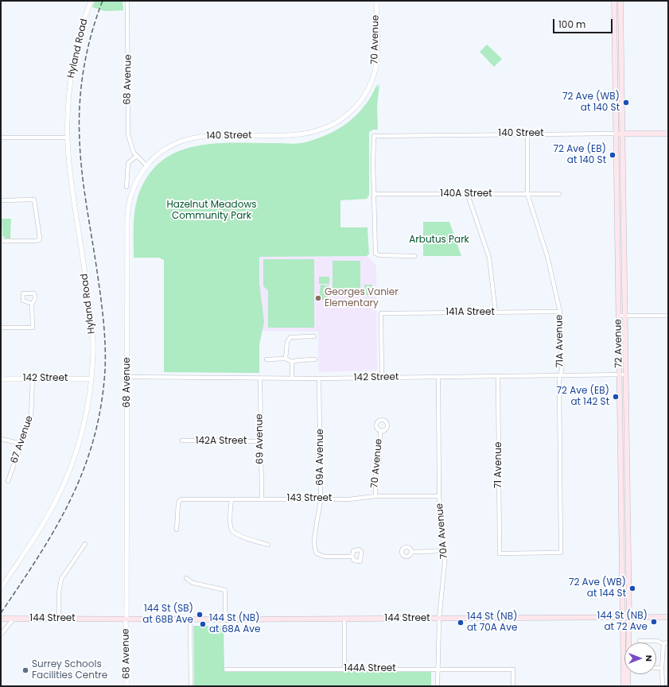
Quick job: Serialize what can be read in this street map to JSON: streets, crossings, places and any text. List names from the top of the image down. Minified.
{"streets":{"main road":["140 Street","72 Avenue","144 Street"],"street":["70 Avenue","Hyland Road","68 Avenue","140A Street","141A Street","71A Avenue","142 Street","69 Avenue","67 Avenue","142A Street","69A Avenue","71 Avenue","143 Street","70A Avenue","144A Street"]},"crossings":[["70 Avenue","140 Street"],["70 Avenue","143 Street"],["Hyland Road","142 Street"],["68 Avenue","140 Street"],["68 Avenue","142 Street"],["68 Avenue","144 Street"],["140 Street","140A Street"],["140 Street","71A Avenue"],["140 Street","72 Avenue"],["140A Street","71A Avenue"],["141A Street","71A Avenue"],["141A Street","142 Street"],["71A Avenue","142 Street"],["71A Avenue","71 Avenue"],["72 Avenue","142 Street"],["72 Avenue","144 Street"],["142 Street","69 Avenue"],["142 Street","67 Avenue"],["142 Street","69A Avenue"],["142 Street","71 Avenue"],["142 Street","70A Avenue"],["69 Avenue","142A Street"],["69 Avenue","143 Street"],["69A Avenue","143 Street"],["143 Street","70A Avenue"],["70A Avenue","144 Street"],["70A Avenue","144A Street"]],"parks":["Hazelnut Meadows Community Park","Arbutus Park"],"places":["72 Ave (WB) at 140 St","72 Ave (EB) at 140 St","Georges Vanier Elementary","72 Ave (EB) at 142 St","72 Ave (WB) at 144 St","144 St (SB) at 68B Ave","144 St (NB) at 72 Ave","144 St (NB) at 70A Ave","144 St (NB) at 68A Ave","Surrey Schools Facilities Centre"],"scale_bar":"100 m","north":"right"}
